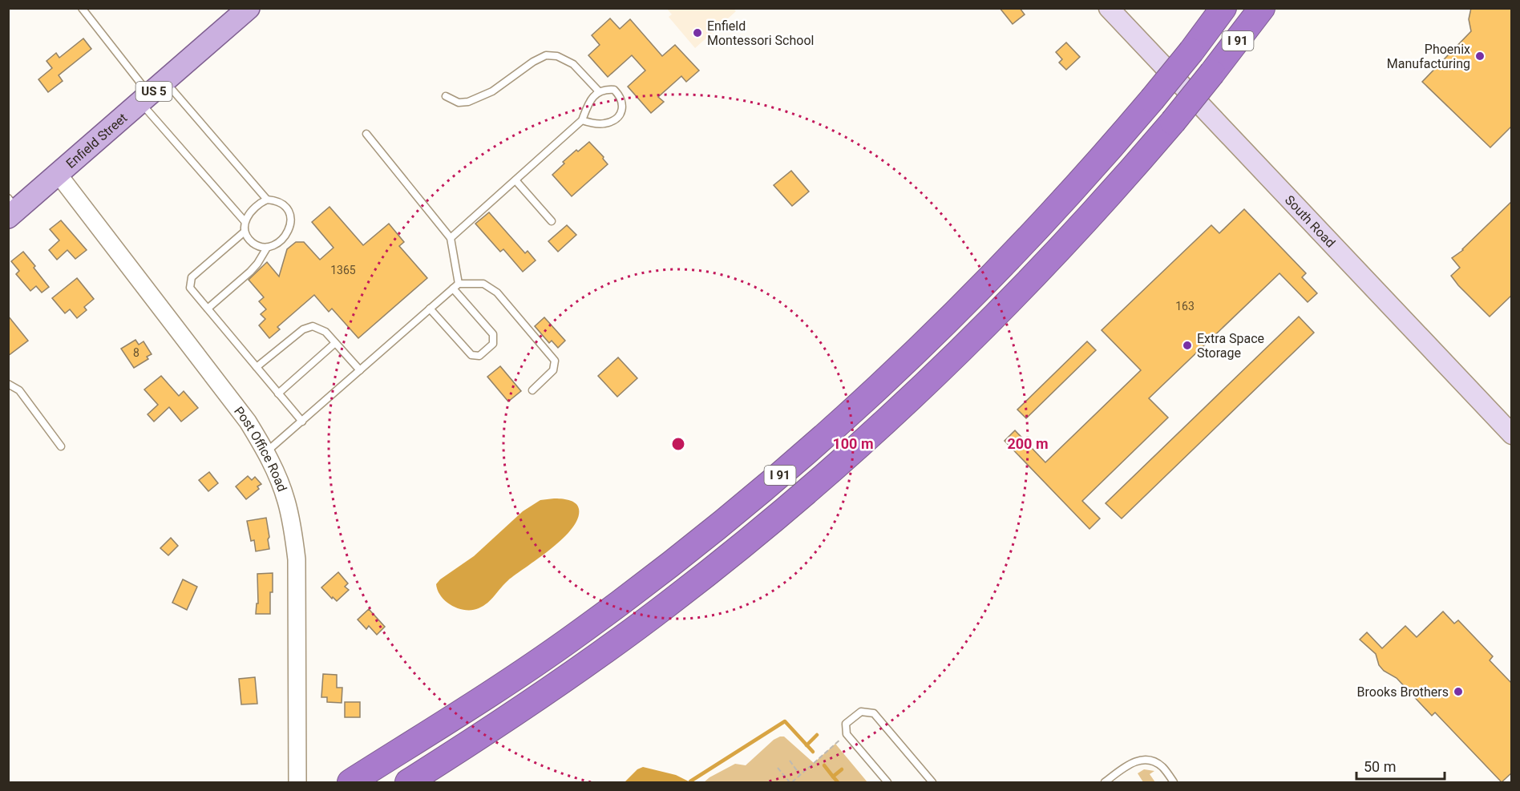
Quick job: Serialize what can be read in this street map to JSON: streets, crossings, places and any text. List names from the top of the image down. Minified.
{"streets":{"highway":["I 91"],"main road":["US 5","Enfield Street","South Road"],"street":["Post Office Road"]},"crossings":[["Enfield Street","Post Office Road"]],"places":["Enfield Montessori School","Phoenix Manufacturing","Extra Space Storage","Brooks Brothers"],"house_numbers":["1365","163","8"],"scale_bar":"50 m","rings":["100 m","200 m"]}
